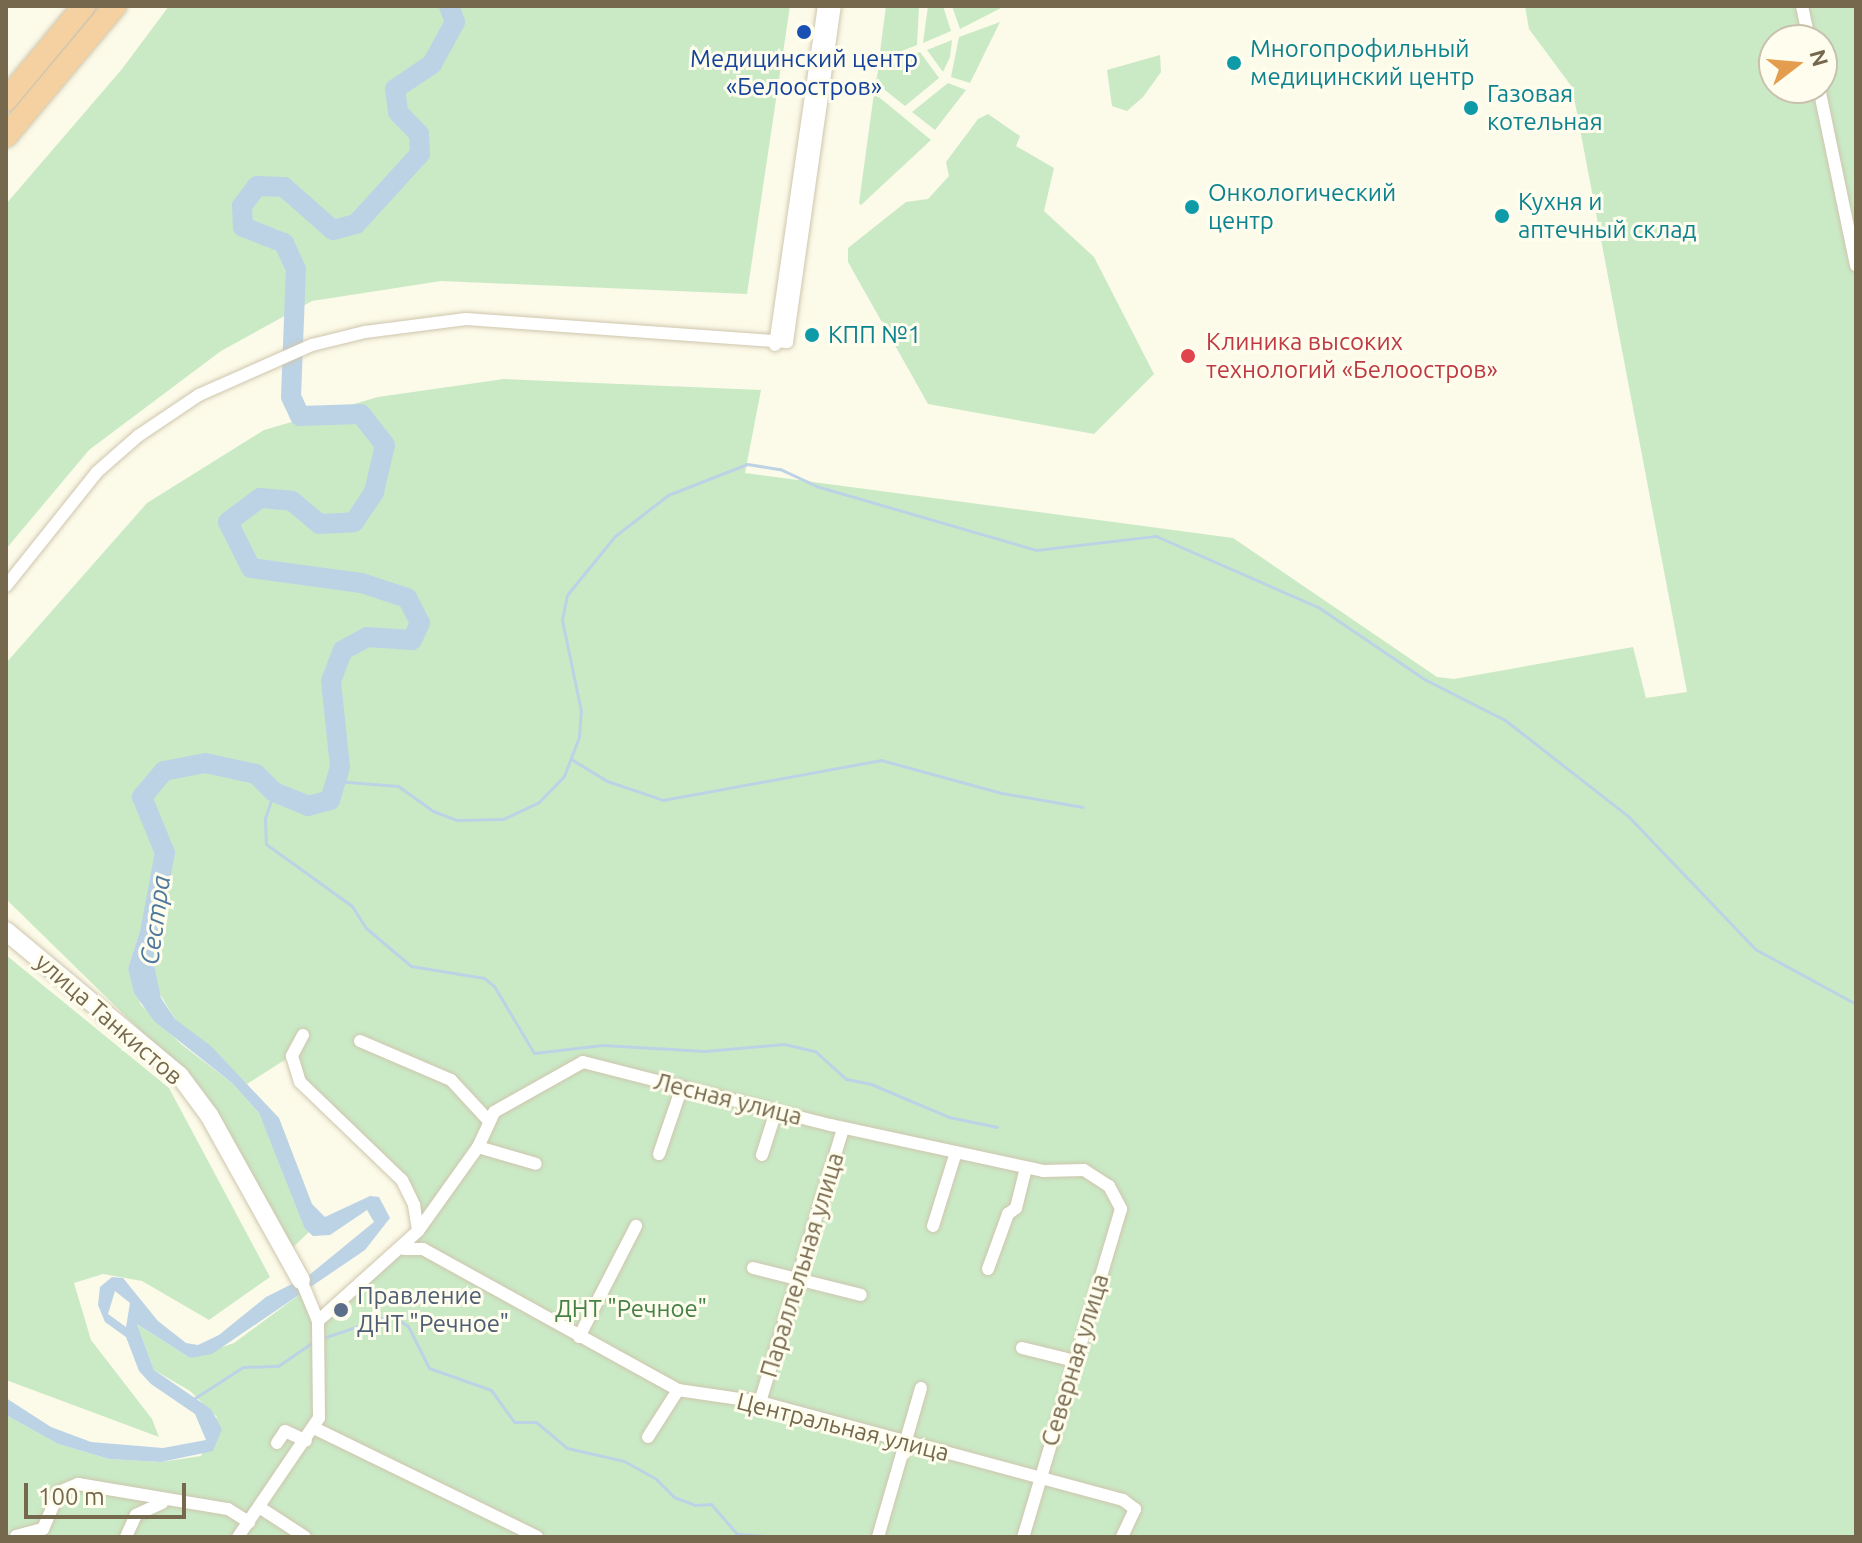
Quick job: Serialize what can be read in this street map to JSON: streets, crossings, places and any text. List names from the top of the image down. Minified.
{"streets":{"street":["улица Танкистов","Лесная улица","Параллельная улица","Северная улица","Центральная улица"]},"crossings":[["Лесная улица","Параллельная улица"],["Лесная улица","Северная улица"],["Параллельная улица","Центральная улица"],["Северная улица","Центральная улица"]],"water":["Сестра"],"parks":["ДНТ \"Речное\""],"places":["Медицинский центр «Белоостров»","Многопрофильный медицинский центр","Газовая котельная","Онкологический центр","Кухня и аптечный склад","КПП №1","Клиника высоких технологий «Белоостров»","Правление ДНТ \"Речное\""],"scale_bar":"100 m","north":"right"}
